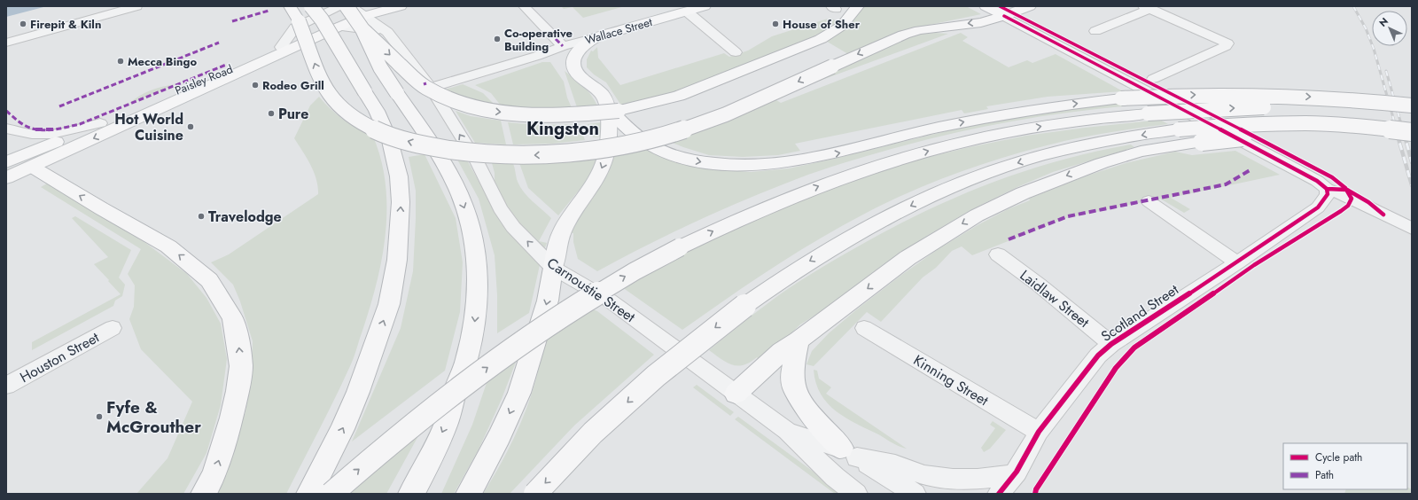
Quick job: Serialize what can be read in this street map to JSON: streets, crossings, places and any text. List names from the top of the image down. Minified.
{"streets":{"main road":["Wallace Street","Paisley Road"],"street":["Carnoustie Street","Laidlaw Street","Scotland Street","Houston Street","Kinning Street"]},"crossings":[["Wallace Street","Carnoustie Street"],["Paisley Road","Carnoustie Street"],["Carnoustie Street","Scotland Street"],["Laidlaw Street","Scotland Street"],["Scotland Street","Kinning Street"]],"districts":["Kingston"],"places":["Firepit & Kiln","House of Sher","Co-operative Building","Mecca Bingo","Rodeo Grill","Pure","Hot World Cuisine","Travelodge","Fyfe & McGrouther"],"legend":["Cycle path","Path"],"north":"top left"}
